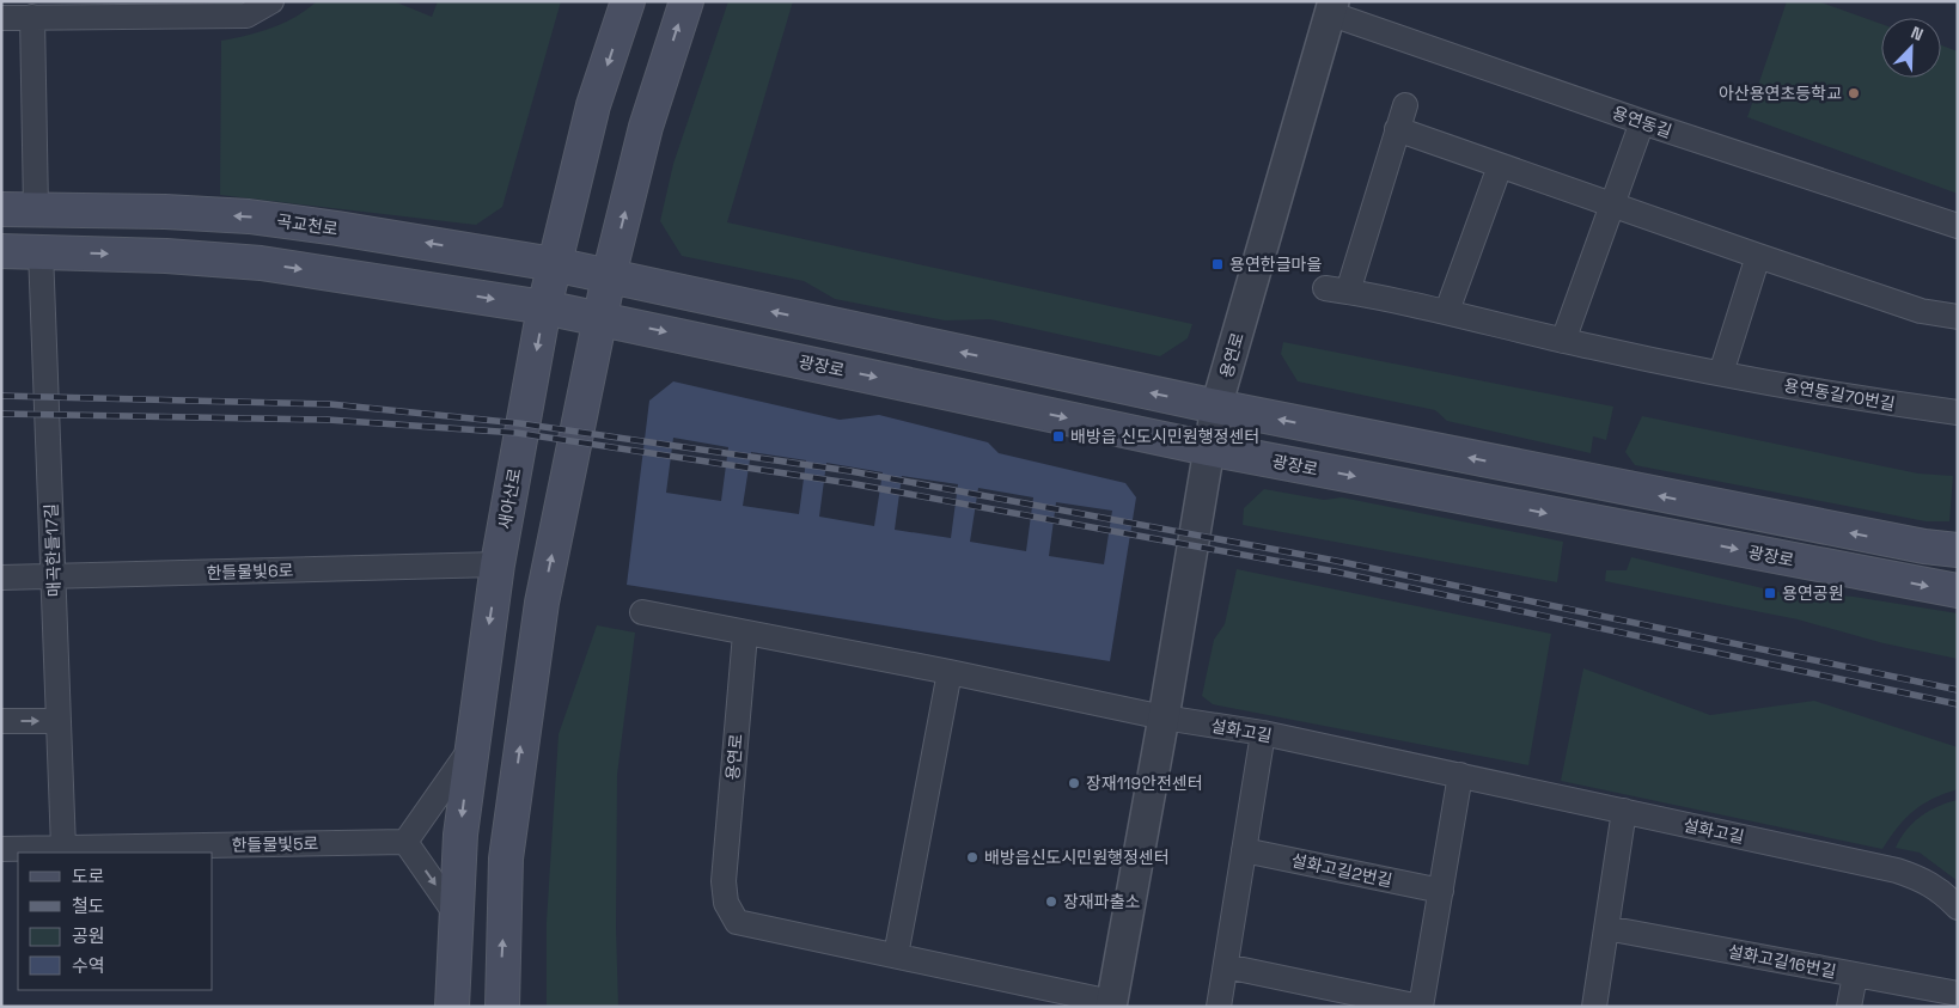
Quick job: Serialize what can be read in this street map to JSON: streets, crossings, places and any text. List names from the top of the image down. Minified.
{"streets":{"main road":["곡교천로","광장로","새아산로"],"street":["용연동길","용연로","용연동길70번길","매곡한들17길","한들물빛6로","설화고길","한들물빛5로","설화고길2번길","설화고길16번길"]},"crossings":[["용연동길","용연로"],["곡교천로","새아산로"],["용연로","광장로"],["용연로","설화고길"],["새아산로","한들물빛6로"],["매곡한들17길","한들물빛6로"],["매곡한들17길","한들물빛5로"]],"places":{"other":["아산용연초등학교","장재119안전센터","배방읍신도시민원행정센터","장재파출소"],"transit":["용연한글마을","배방읍 신도시민원행정센터","용연공원"]},"legend":["도로","철도","공원","수역"],"north":"top right"}
